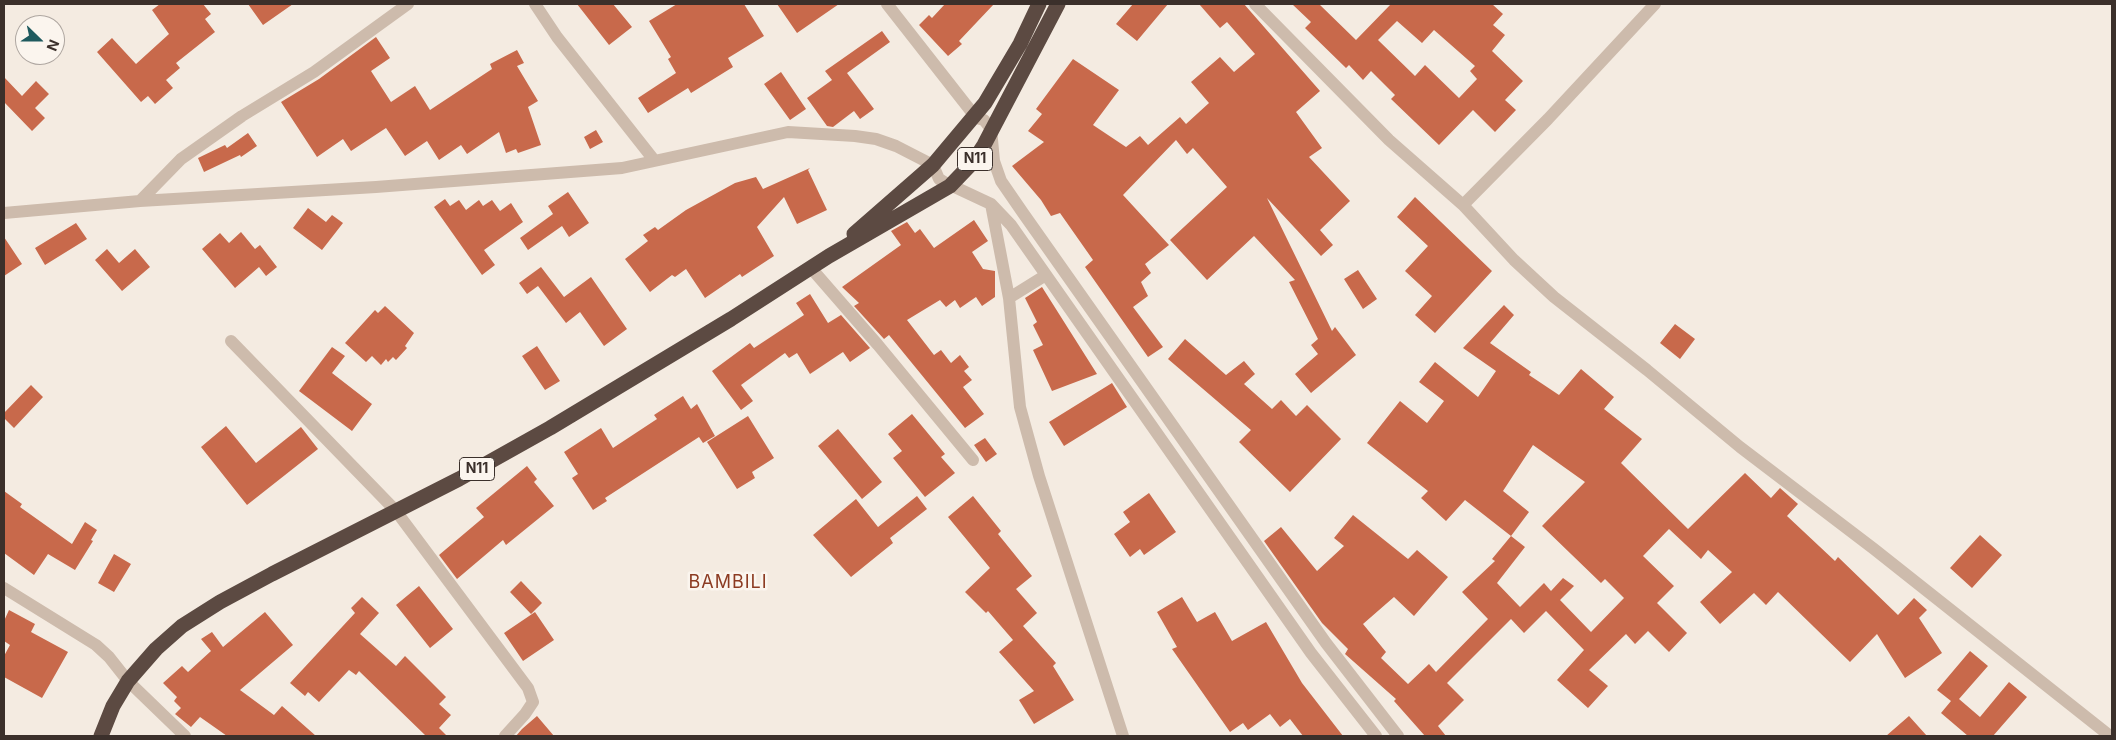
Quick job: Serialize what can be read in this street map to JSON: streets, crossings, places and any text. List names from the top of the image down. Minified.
{"streets":{"highway":["N11"]},"districts":["BAMBILI"],"north":"right"}
